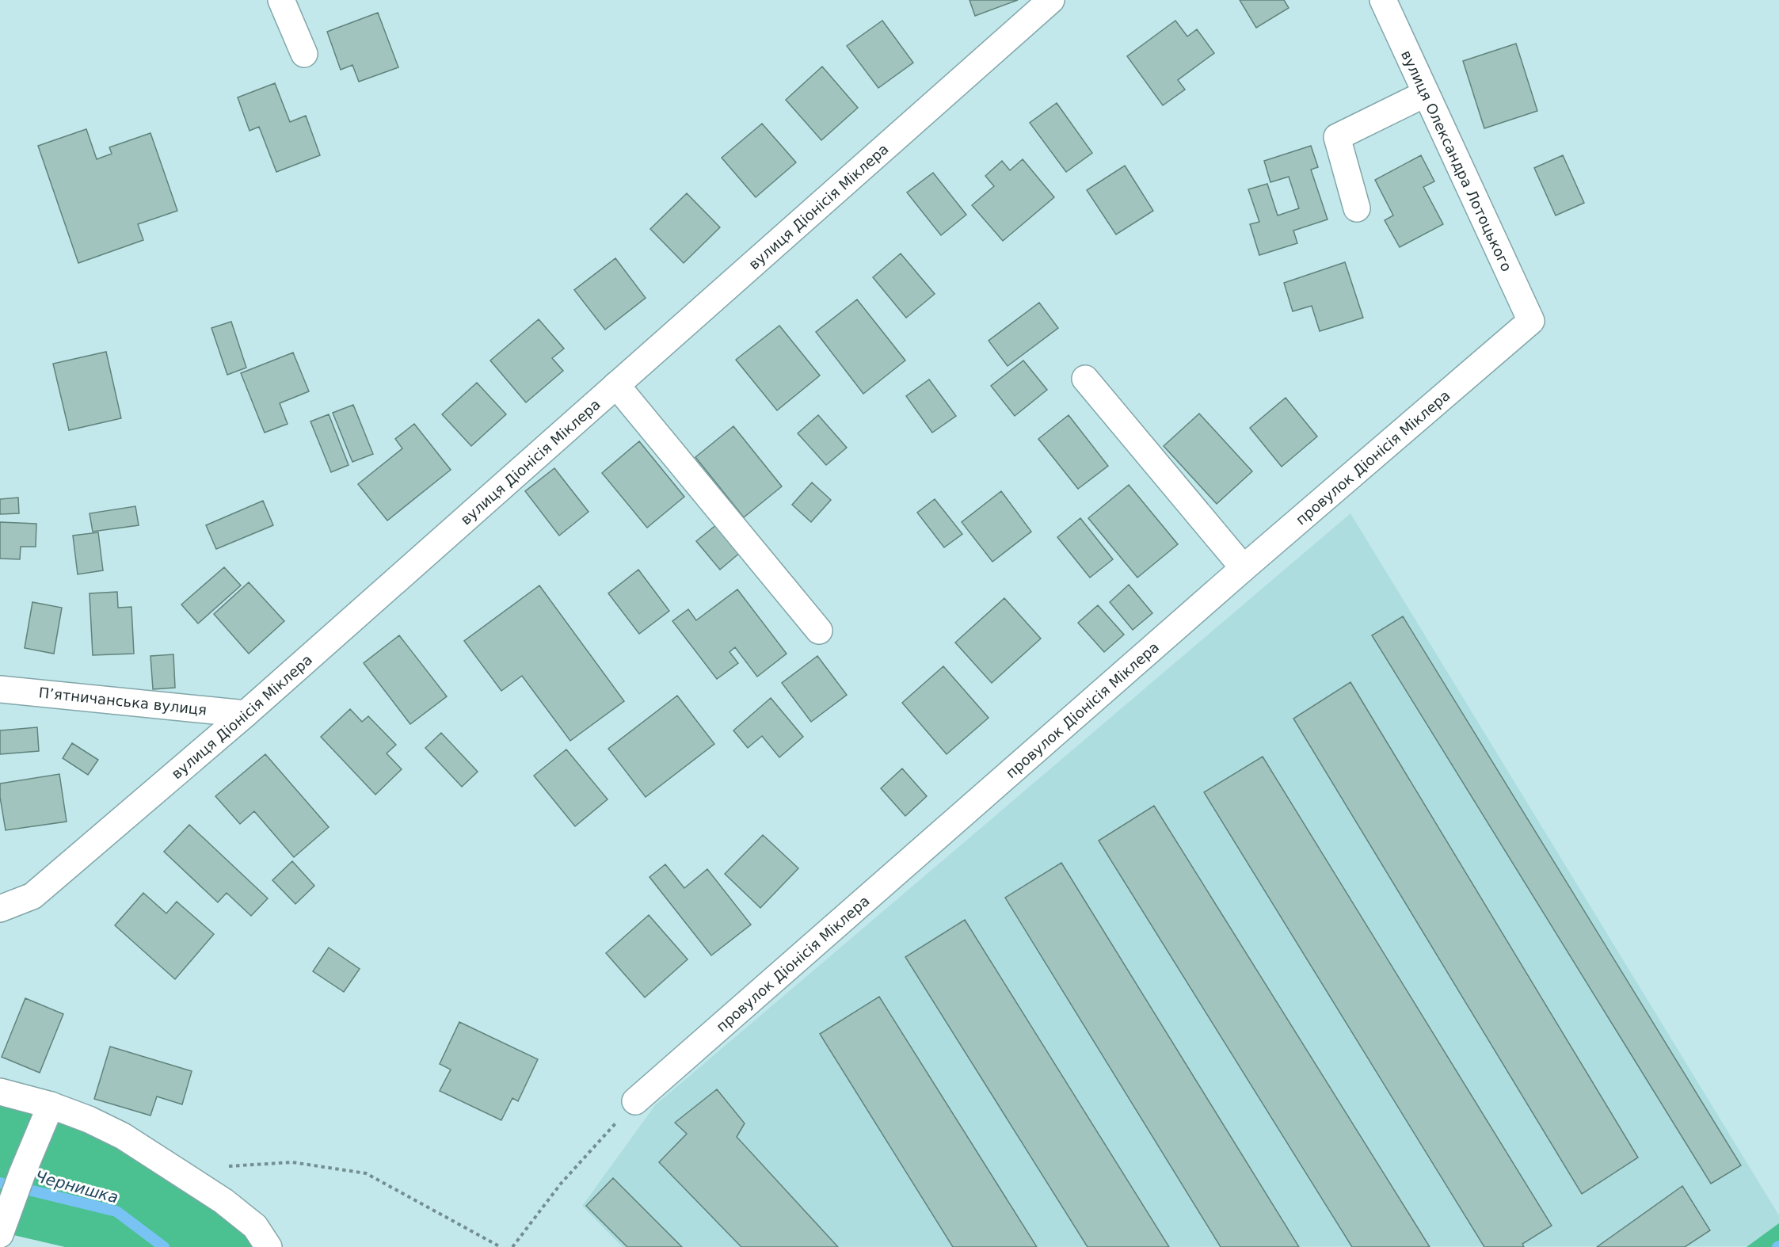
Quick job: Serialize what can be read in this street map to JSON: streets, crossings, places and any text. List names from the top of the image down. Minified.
{"streets":{"street":["вулиця Олександра Лотоцького","вулиця Діонісія Міклера","провулок Діонісія Міклера","Пʼятничанська вулиця"]},"crossings":[["вулиця Олександра Лотоцького","провулок Діонісія Міклера"],["вулиця Діонісія Міклера","Пʼятничанська вулиця"]],"water":["Чернишка"]}
